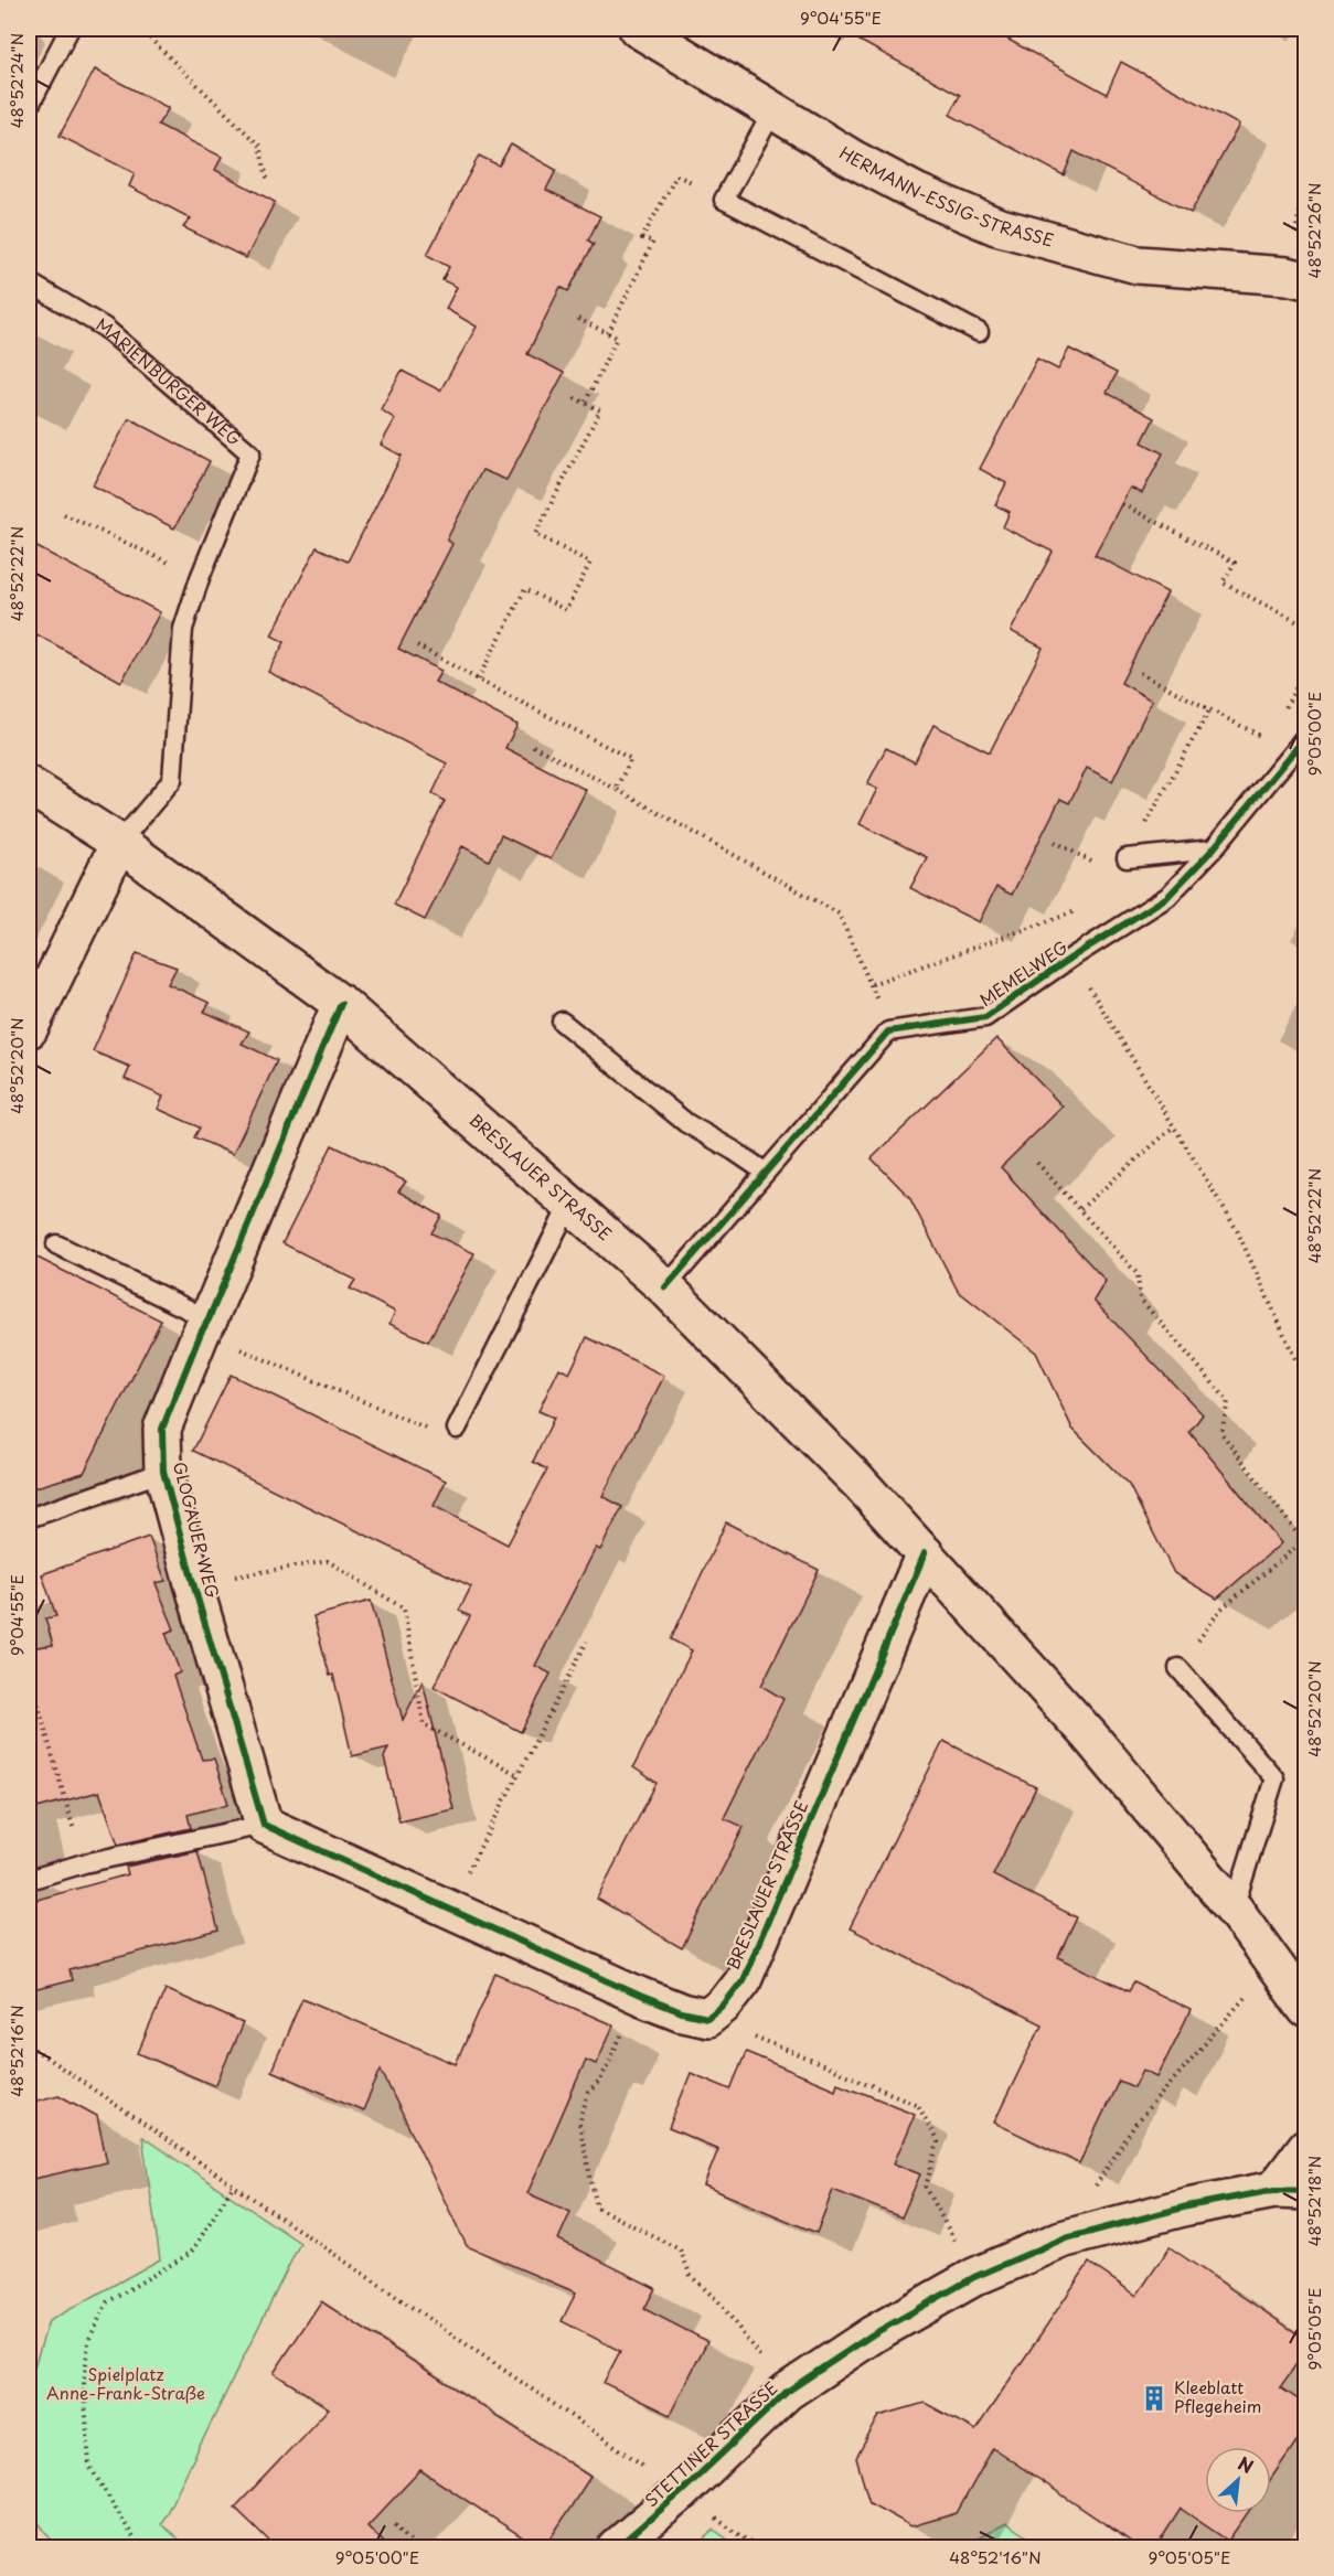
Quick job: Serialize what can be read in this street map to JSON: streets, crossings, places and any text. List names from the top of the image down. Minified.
{"streets":{"street":["HERMANN-ESSIG-STRASSE","BRESLAUER STRASSE","GLOGAUER WEG","STETTINER STRASSE"],"lane":["MARIENBURGER WEG","MEMELWEG"]},"crossings":[["MARIENBURGER WEG","BRESLAUER STRASSE"],["BRESLAUER STRASSE","GLOGAUER WEG"]],"parks":["Spielplatz Anne-Frank-Straße"],"places":{"building":["Kleeblatt Pflegeheim"]},"north":"top right","coordinates":["9°04'55\"E","48°52'24\"N","48°52'26\"N","48°52'22\"N","9°05'00\"E","48°52'20\"N","48°52'16\"N","48°52'18\"N","9°05'05\"E"]}
